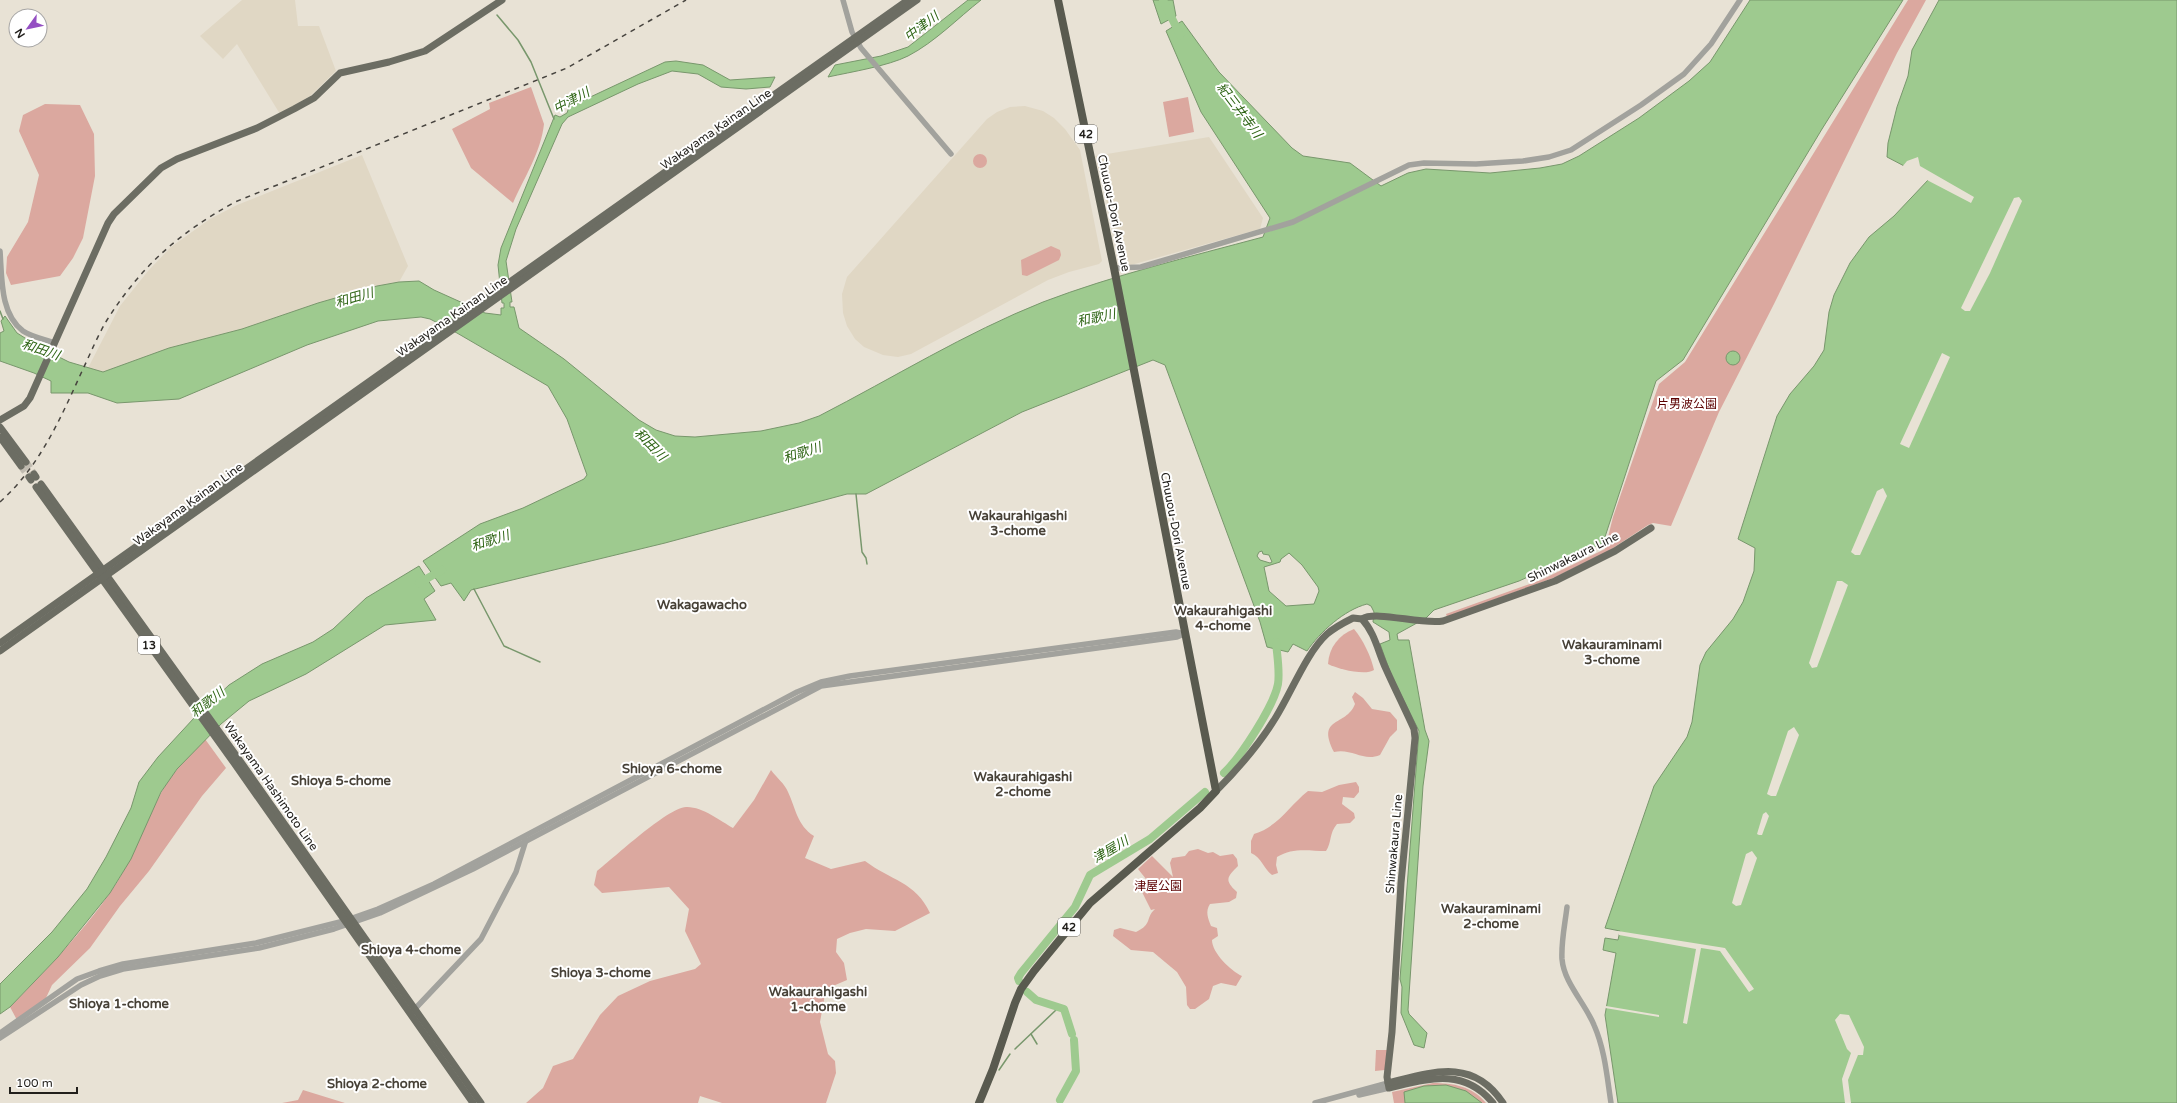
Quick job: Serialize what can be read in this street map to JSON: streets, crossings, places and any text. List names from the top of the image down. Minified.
{"streets":{"highway":["42","Chuuou-Dori Avenue"],"main road":["Wakayama Kainan Line","Shinwakaura Line","13","Wakayama Hashimoto Line"]},"crossings":[["Wakayama Kainan Line","Wakayama Hashimoto Line"],["42","Chuuou-Dori Avenue"],["42","Shinwakaura Line"],["Chuuou-Dori Avenue","Shinwakaura Line"]],"districts":["Wakaurahigashi 3-chome","Wakagawacho","Wakaurahigashi 4-chome","Wakauraminami 3-chome","Shioya 6-chome","Wakaurahigashi 2-chome","Shioya 5-chome","Wakauraminami 2-chome","Shioya 4-chome","Shioya 3-chome","Wakaurahigashi 1-chome","Shioya 1-chome","Shioya 2-chome"],"water":["中津川","紀三井寺川","和田川","和歌川","津屋川"],"parks":["片男波公園","津屋公園"],"scale_bar":"100 m","north":"bottom left"}
